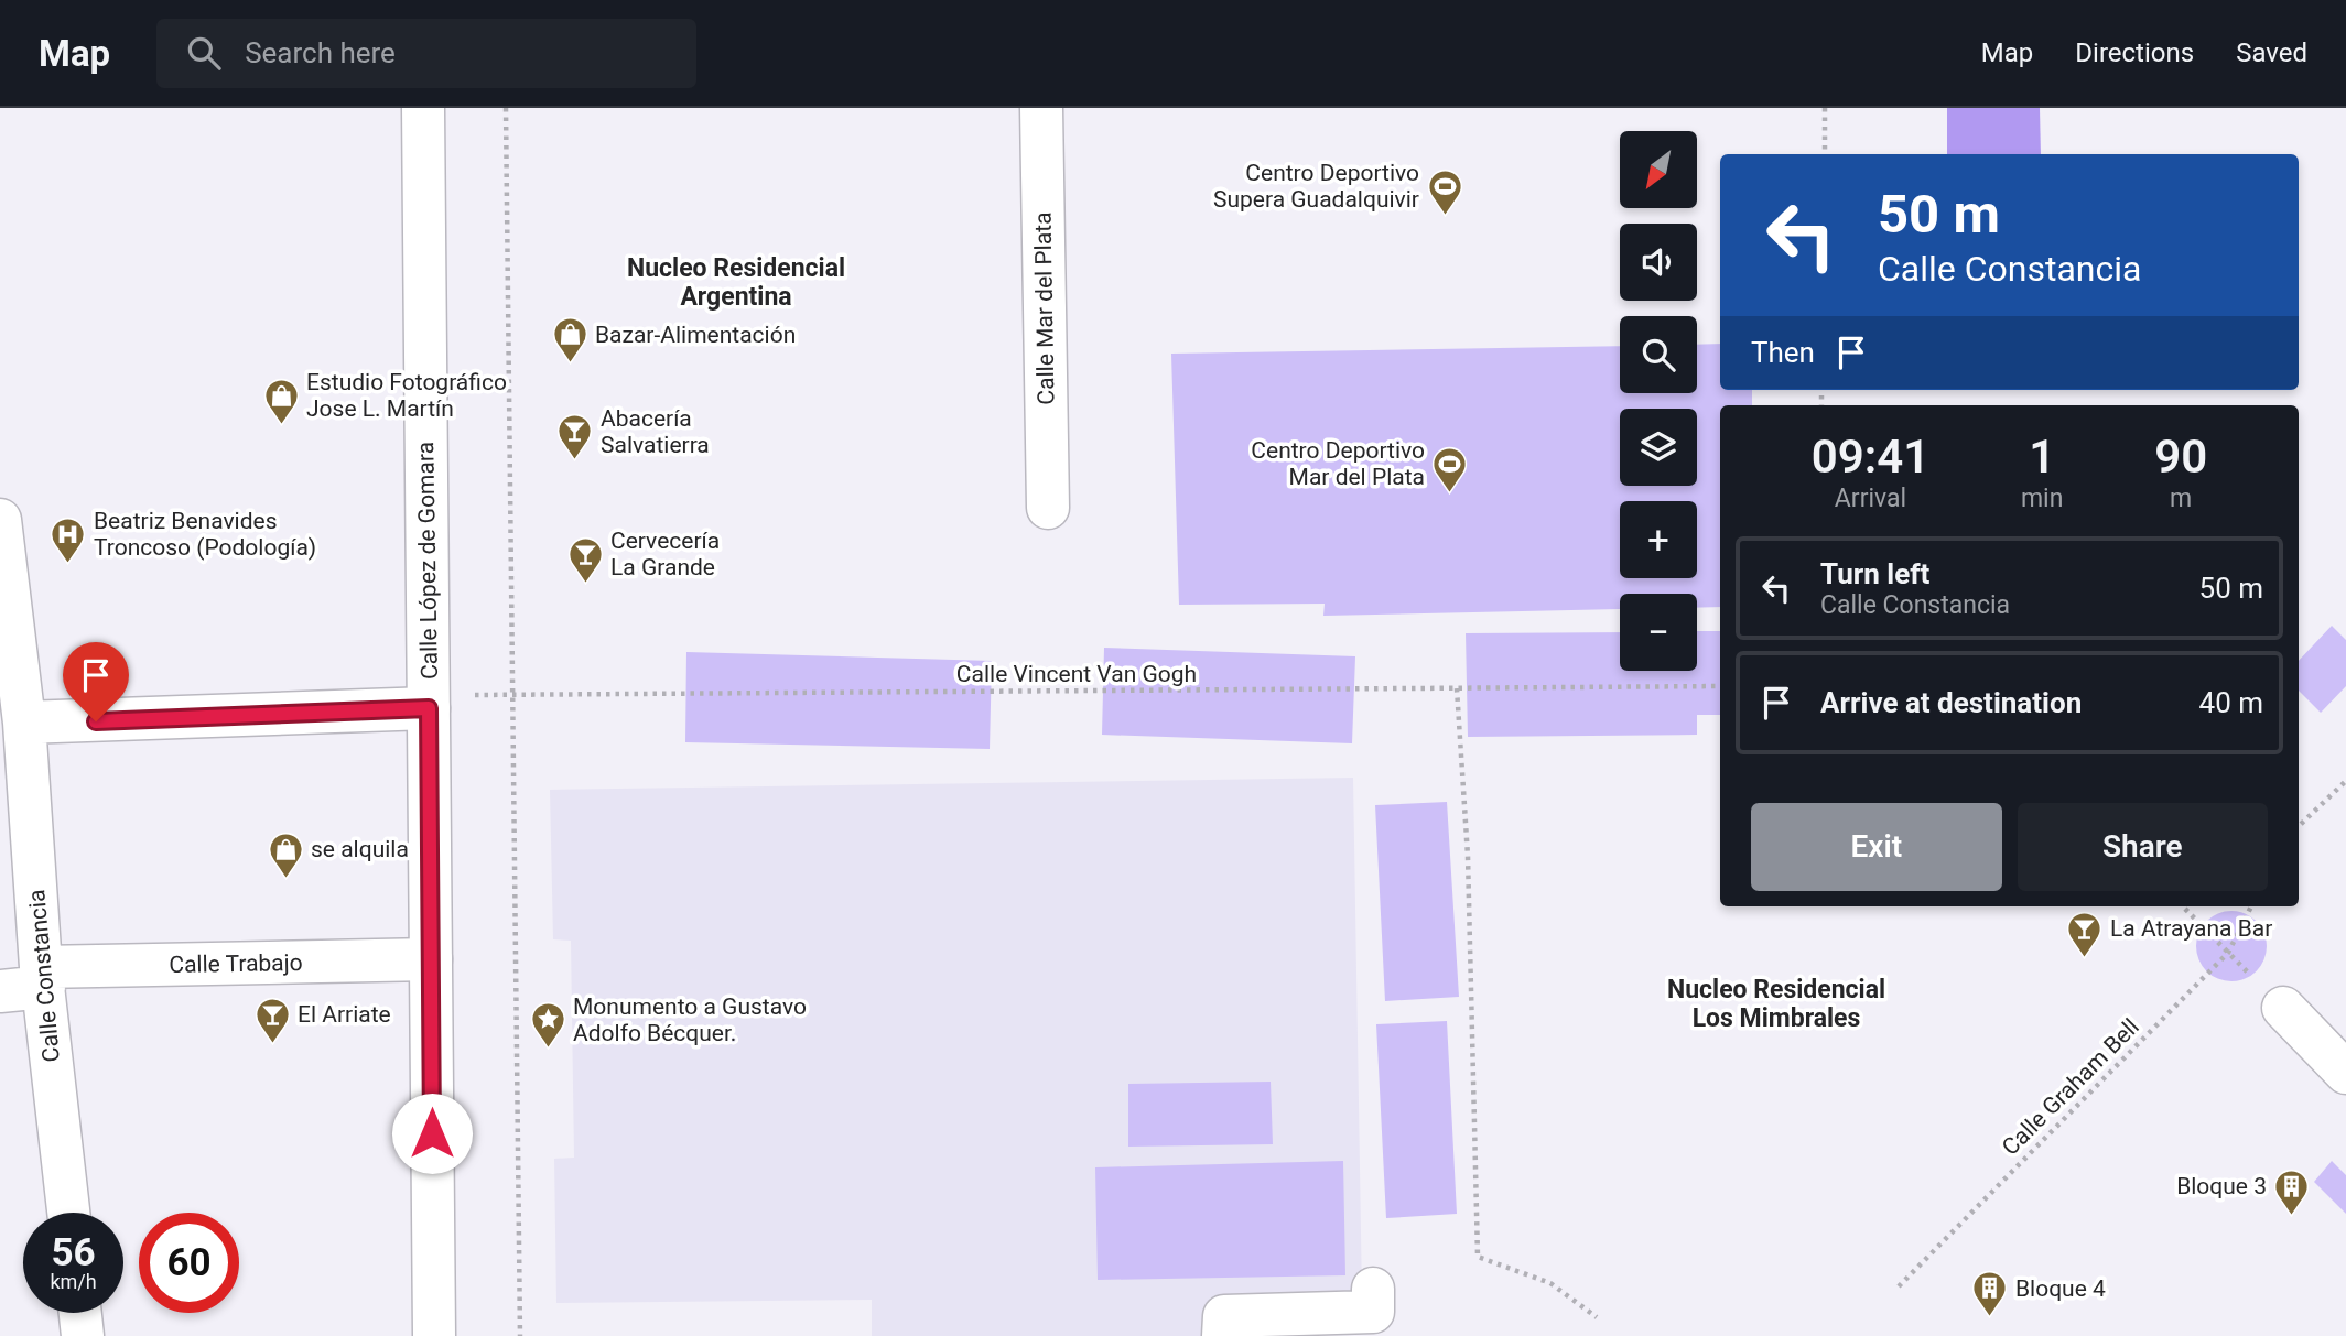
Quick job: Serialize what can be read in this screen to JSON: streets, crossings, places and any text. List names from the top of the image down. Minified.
{"streets":{"street":["Calle Mar del Plata","Calle López de Gomara","Calle Trabajo","Calle Constancia"],"path":["Calle Vincent Van Gogh","Calle Graham Bell"]},"crossings":[["Calle López de Gomara","Calle Vincent Van Gogh"],["Calle López de Gomara","Calle Trabajo"],["Calle Trabajo","Calle Constancia"]],"districts":["Nucleo Residencial Argentina","Nucleo Residencial Los Mimbrales"],"places":{"sports":["Centro Deportivo Supera Guadalquivir","Centro Deportivo Mar del Plata"],"shop":["Bazar-Alimentación","Estudio Fotográfico Jose L. Martín","se alquila"],"bar":["Abacería Salvatierra","Cervecería La Grande","La Atrayana Bar","El Arriate"],"hospital":["Beatriz Benavides Troncoso (Podología)"],"place":["Monumento a Gustavo Adolfo Bécquer."],"building":["Bloque 3","Bloque 4"]},"north":"bottom left","page":{"header":"Map","search":"Search here","nav":["Map","Directions","Saved"],"map_buttons":["+","−"],"turn":["50 m","Calle Constancia"],"then":"Then","eta":["09:41","Arrival","1","min","90","m"],"list":[{"name":"Turn left","note":"Calle Constancia","value":"50 m"},{"name":"Arrive at destination","value":"40 m"}],"buttons":["Exit","Share"],"speed":"56 km/h","limit":"60"}}
